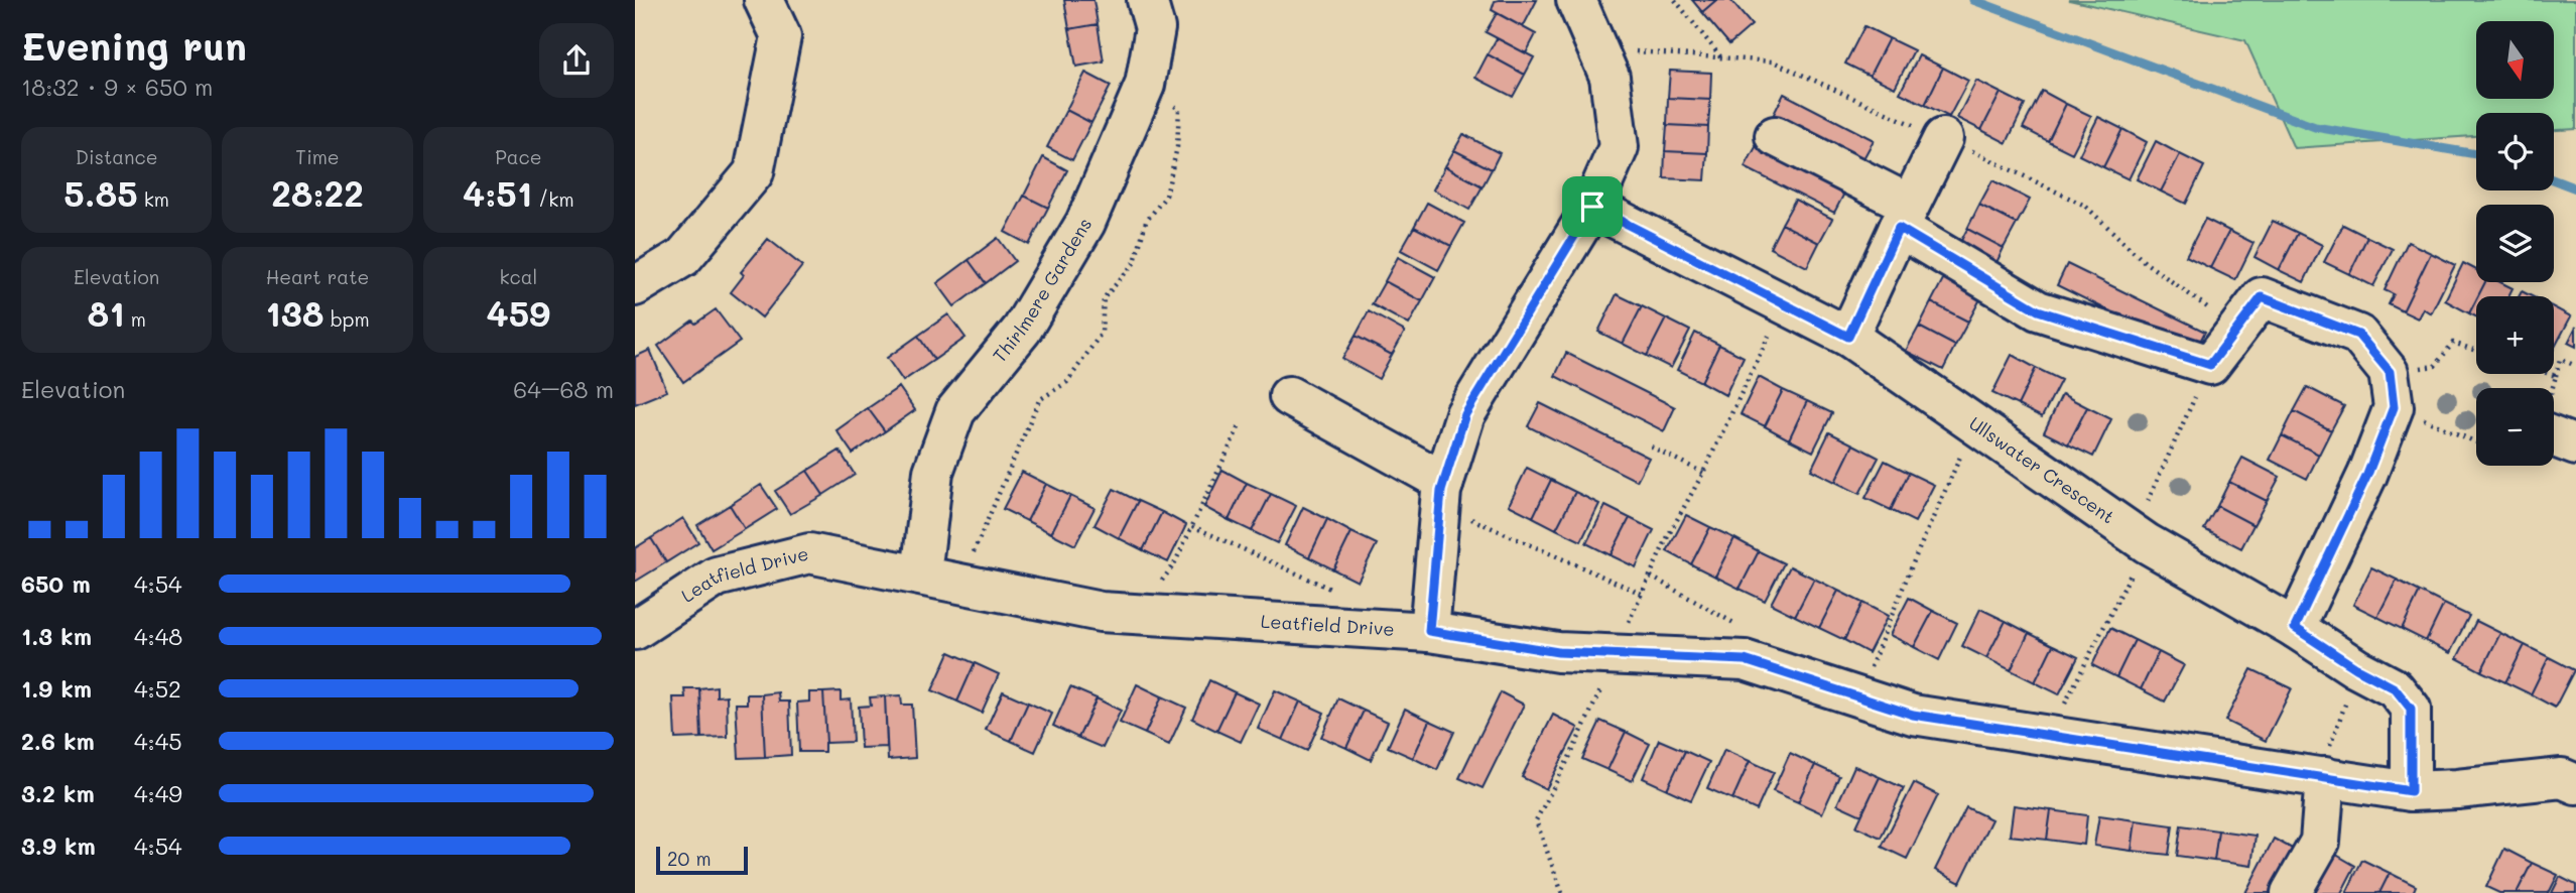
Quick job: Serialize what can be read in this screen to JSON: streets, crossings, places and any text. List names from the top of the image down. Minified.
{"streets":{"street":["Thirlmere Gardens","Ullswater Crescent","Leatfield Drive"]},"crossings":[["Thirlmere Gardens","Leatfield Drive"],["Ullswater Crescent","Leatfield Drive"]],"scale_bar":"20 m","north":"bottom","page":{"heading":["Evening run","18:32 · 9 × 650 m"],"map_buttons":["+","−"],"stats":[["Distance","5.85 km"],["Time","28:22"],["Pace","4:51 /km"],["Elevation","81 m"],["Heart rate","138 bpm"],["kcal","459"]],"chart":["Elevation","64–68 m"],"list":[{"name":"650 m","note":"4:54"},{"name":"1.3 km","note":"4:48"},{"name":"1.9 km","note":"4:52"},{"name":"2.6 km","note":"4:45"},{"name":"3.2 km","note":"4:49"},{"name":"3.9 km","note":"4:54"}],"scale":"20 m"}}
